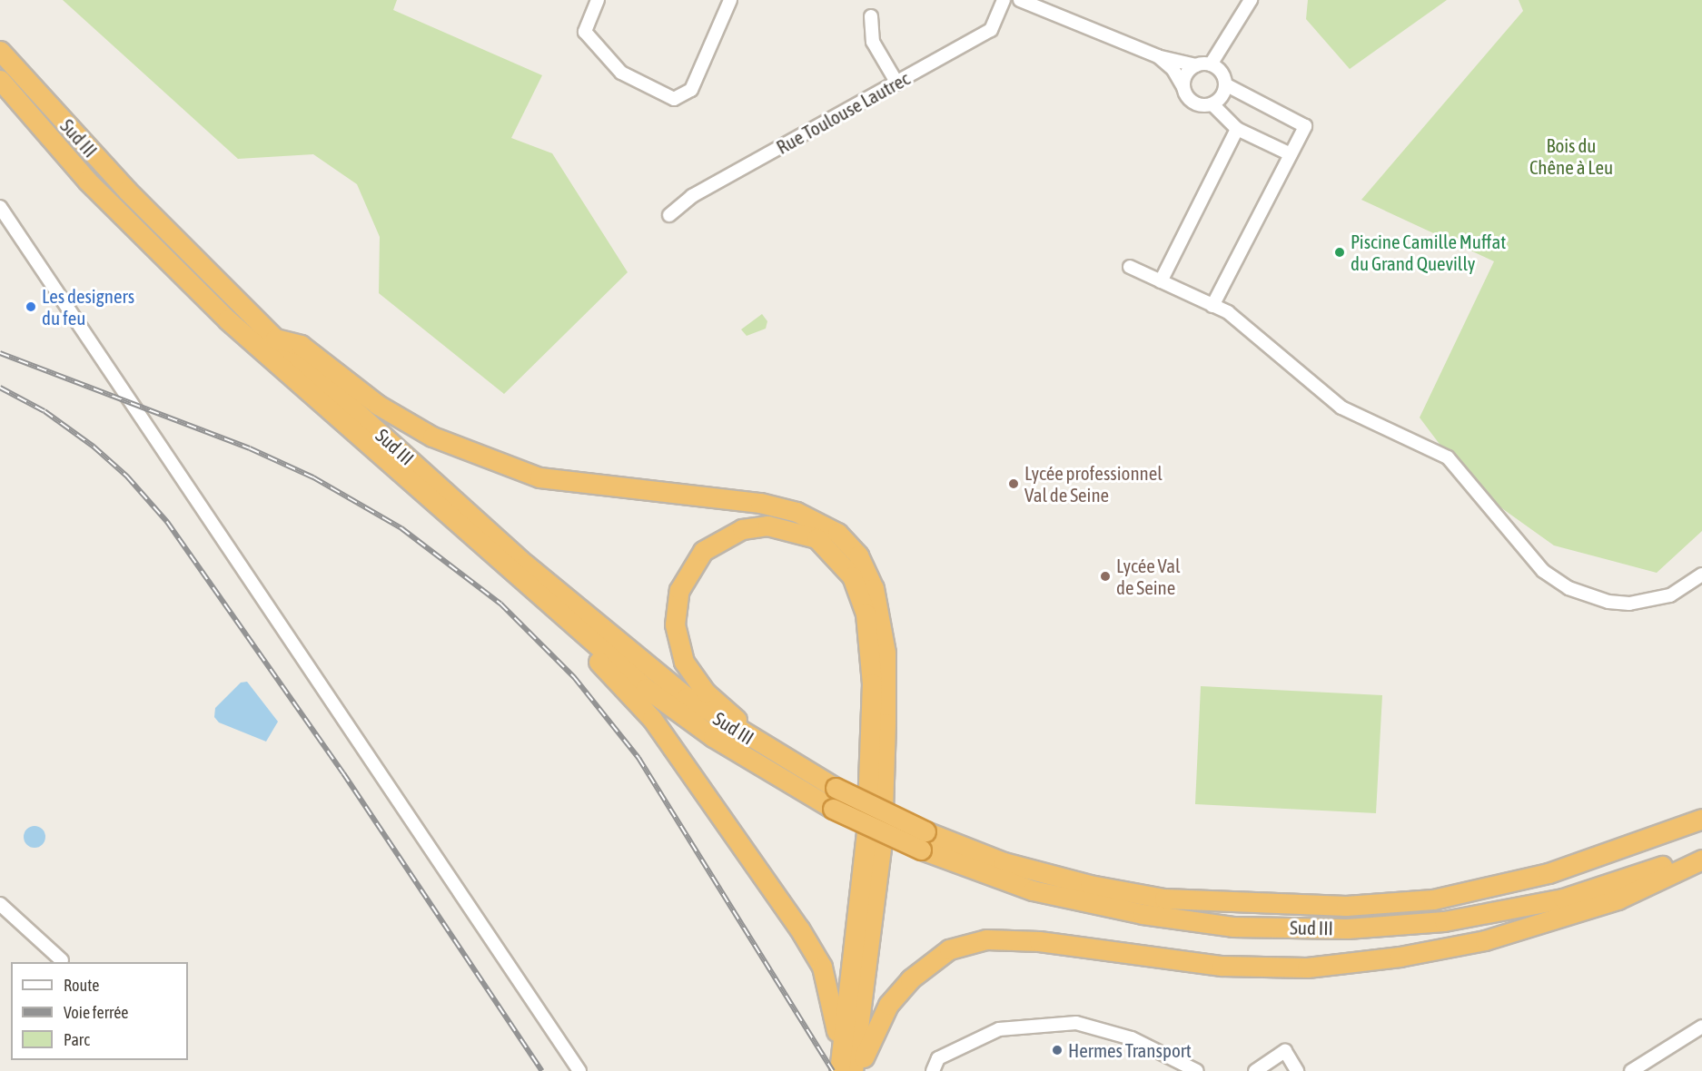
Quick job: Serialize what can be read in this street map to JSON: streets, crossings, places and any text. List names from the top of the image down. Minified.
{"streets":{"highway":["Sud III"],"street":["Rue Toulouse Lautrec"]},"parks":["Bois du Chêne à Leu"],"places":["Piscine Camille Muffat du Grand Quevilly","Les designers du feu","Lycée professionnel Val de Seine","Lycée Val de Seine","Hermes Transport"],"legend":["Route","Voie ferrée","Parc"]}
